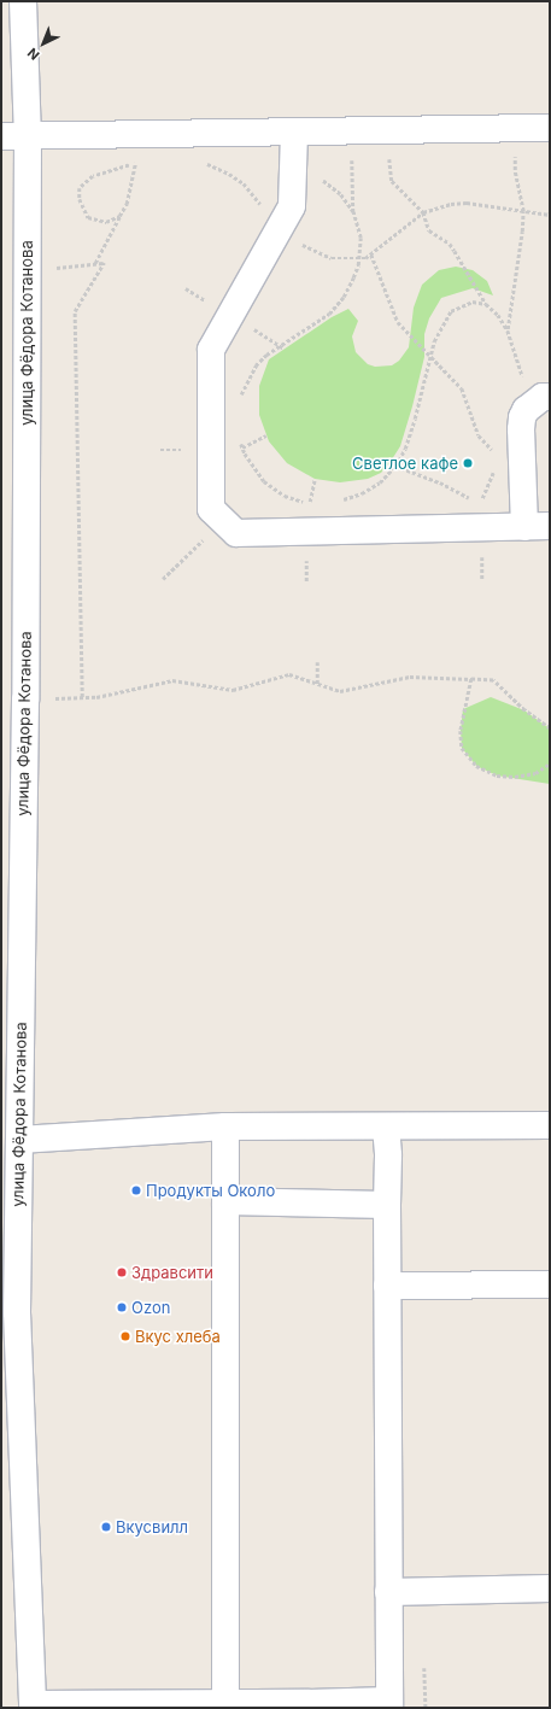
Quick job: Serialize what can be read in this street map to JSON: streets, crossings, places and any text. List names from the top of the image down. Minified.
{"streets":{"street":["улица Фёдора Котанова"]},"places":["Светлое кафе","Продукты Около","Здравсити","Ozon","Вкус хлеба","Вкусвилл"],"north":"bottom left"}
